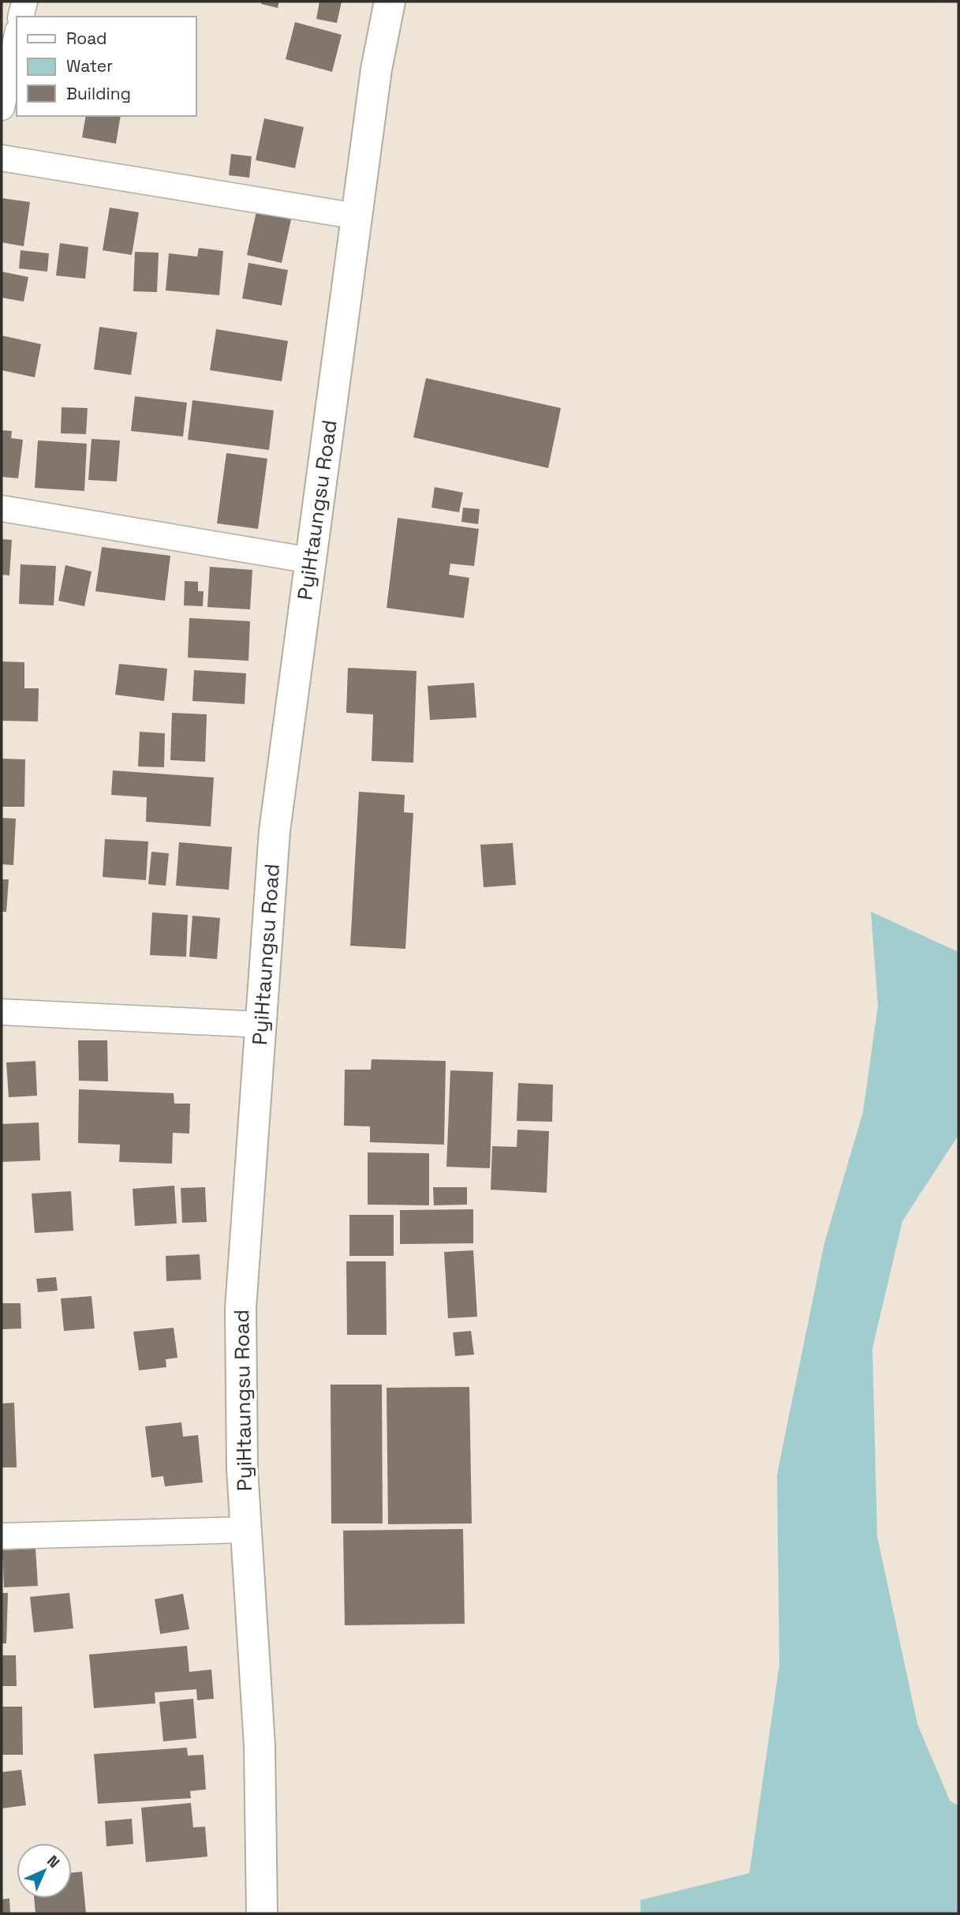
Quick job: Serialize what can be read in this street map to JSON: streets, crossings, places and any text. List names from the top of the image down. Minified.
{"streets":{"highway":["PyiHtaungsu Road"]},"legend":["Road","Water","Building"],"north":"top right"}
